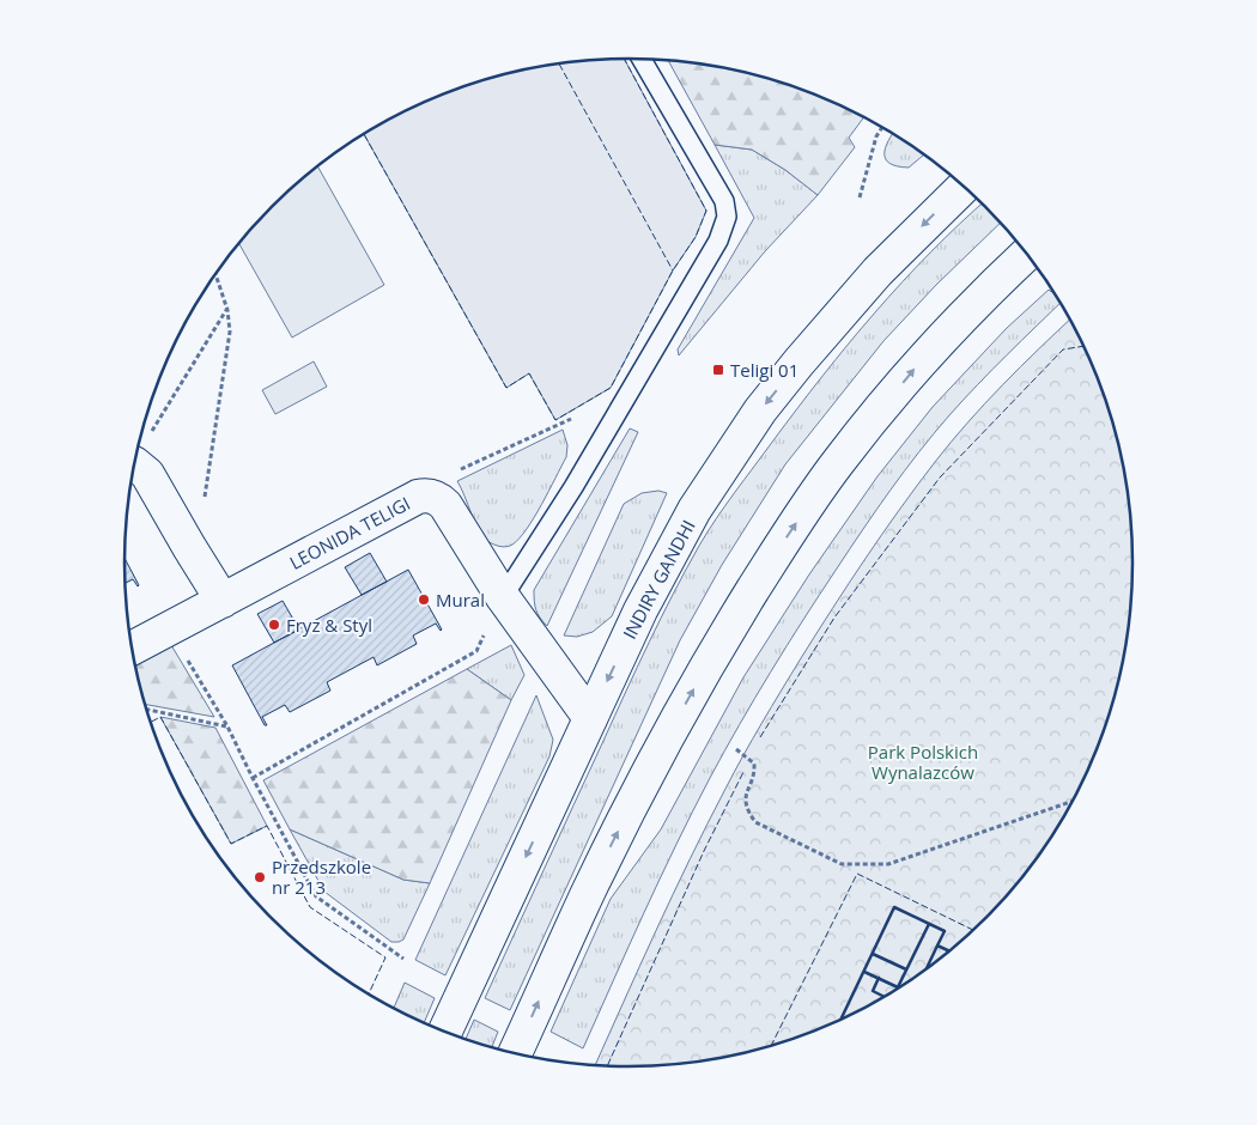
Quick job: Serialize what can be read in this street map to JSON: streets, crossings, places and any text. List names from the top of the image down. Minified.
{"streets":{"street":["LEONIDA TELIGI","INDIRY GANDHI"]},"crossings":[["LEONIDA TELIGI","INDIRY GANDHI"]],"parks":["Park Polskich Wynalazców"],"places":{"transit":["Teligi 01"],"other":["Mural","Fryz & Styl","Przedszkole nr 213"]}}
